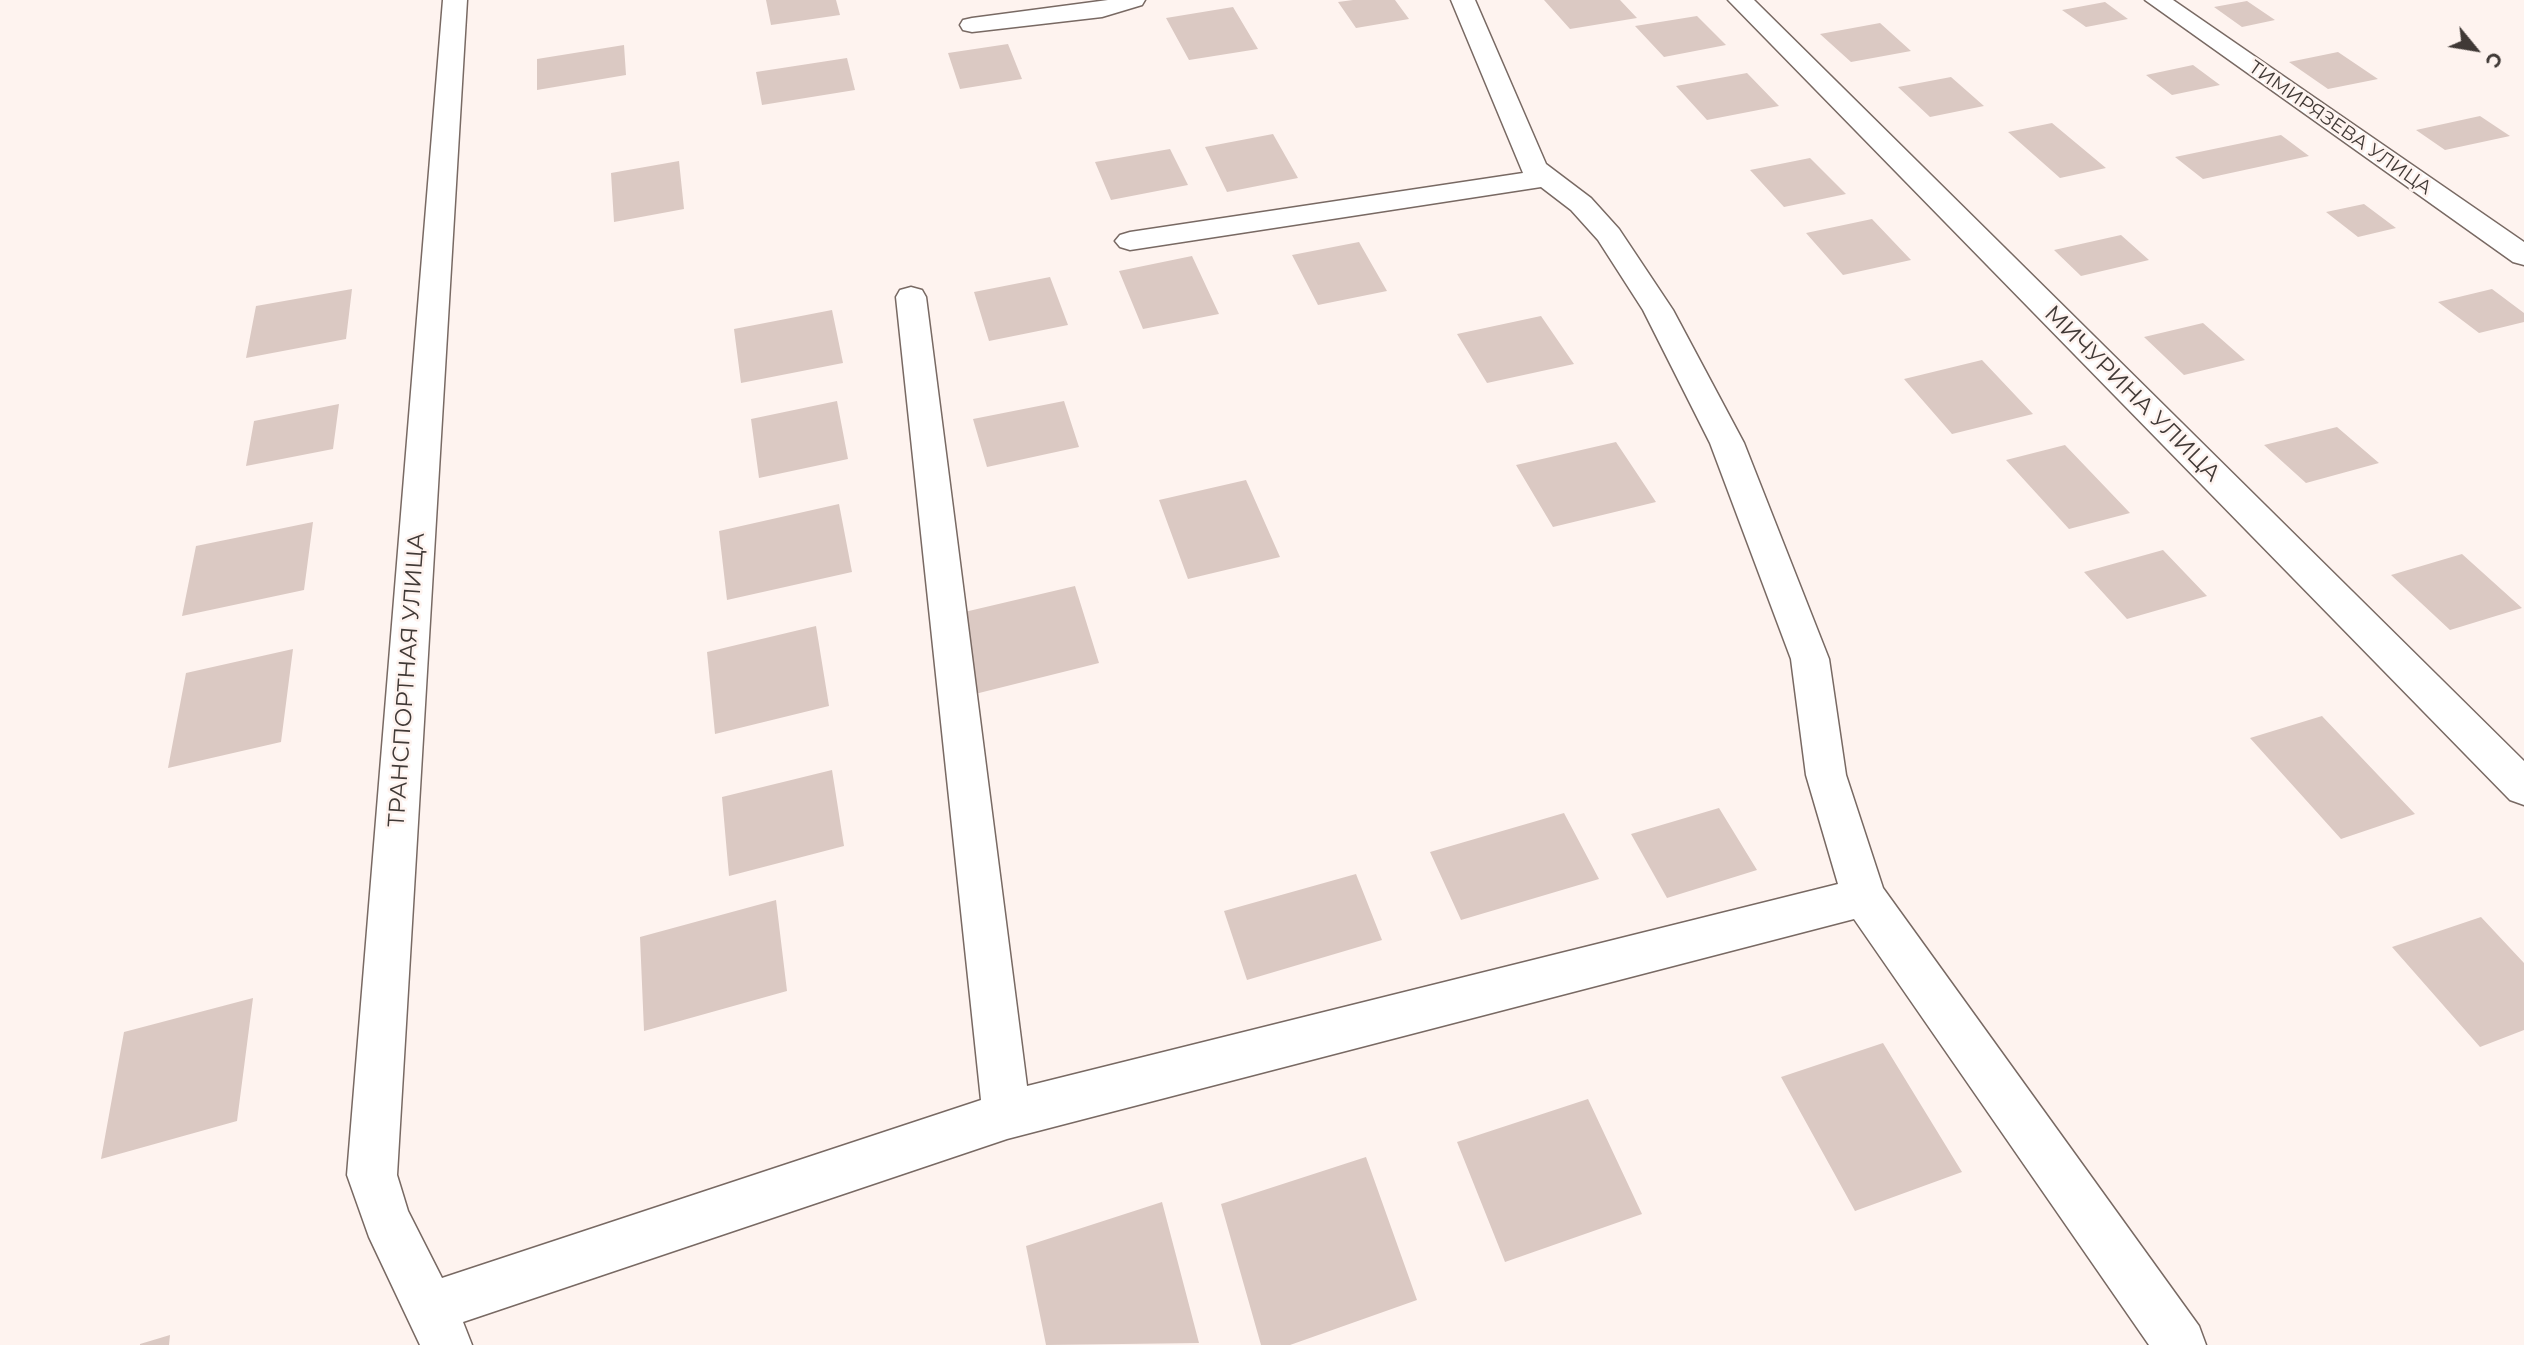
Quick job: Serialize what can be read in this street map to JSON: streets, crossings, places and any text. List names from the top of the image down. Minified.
{"streets":{"street":["ТИМИРЯЗЕВА УЛИЦА","МИЧУРИНА УЛИЦА","ТРАНСПОРТНАЯ УЛИЦА"]},"north":"bottom right"}
